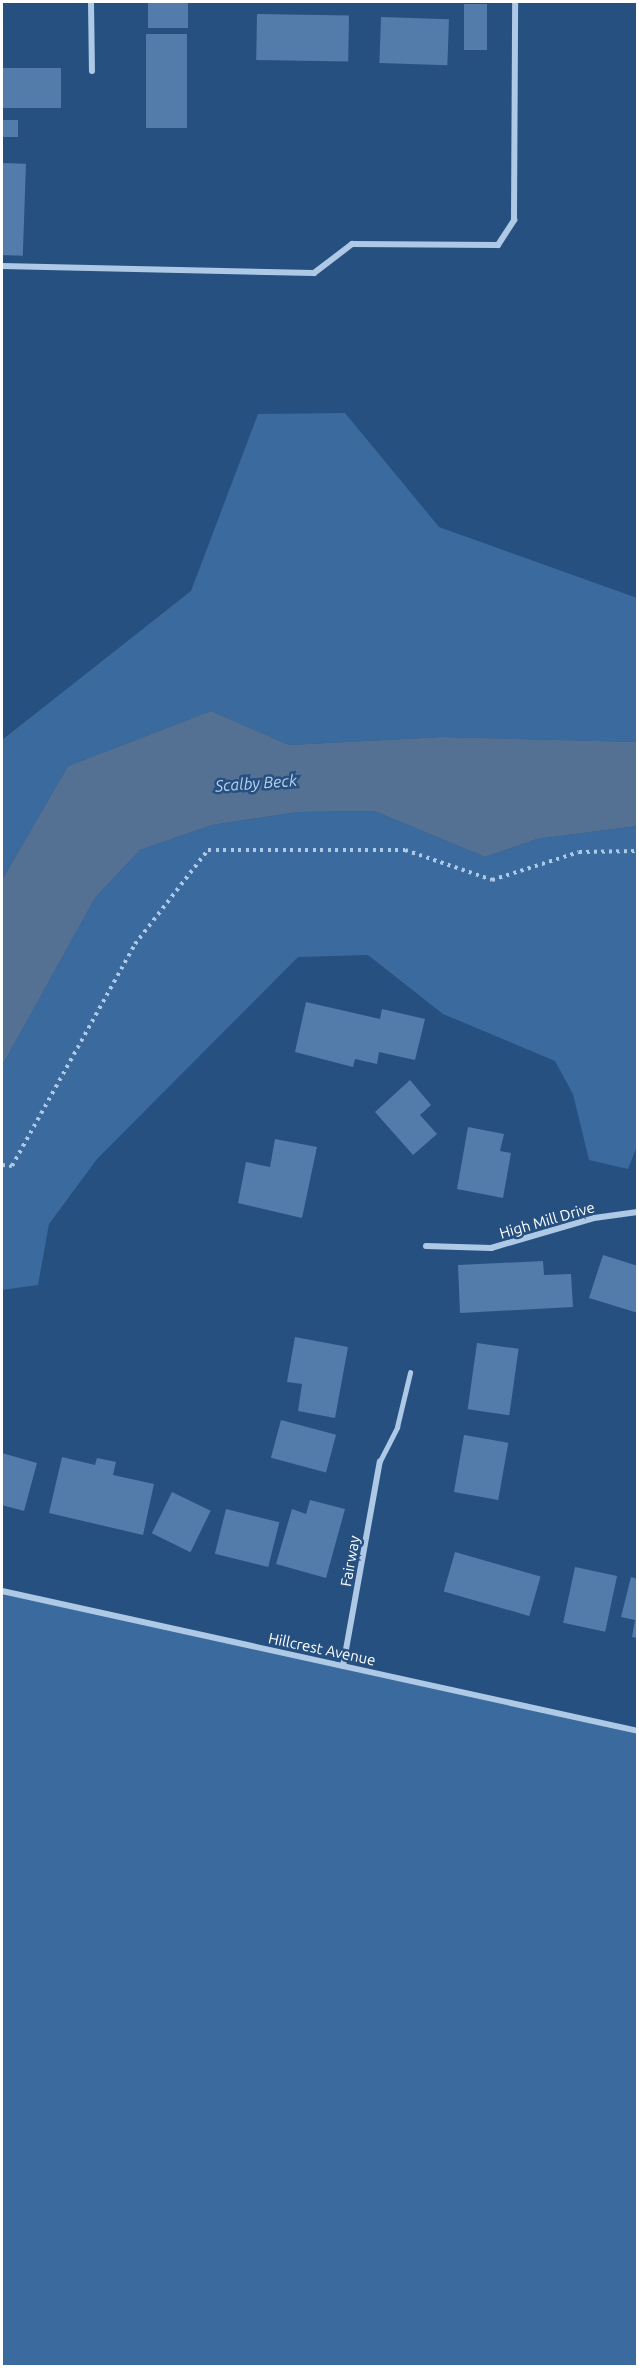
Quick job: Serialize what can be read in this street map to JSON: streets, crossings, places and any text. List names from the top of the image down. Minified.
{"streets":{"street":["High Mill Drive","Fairway","Hillcrest Avenue"]},"crossings":[["Fairway","Hillcrest Avenue"]],"water":["Scalby Beck"]}
